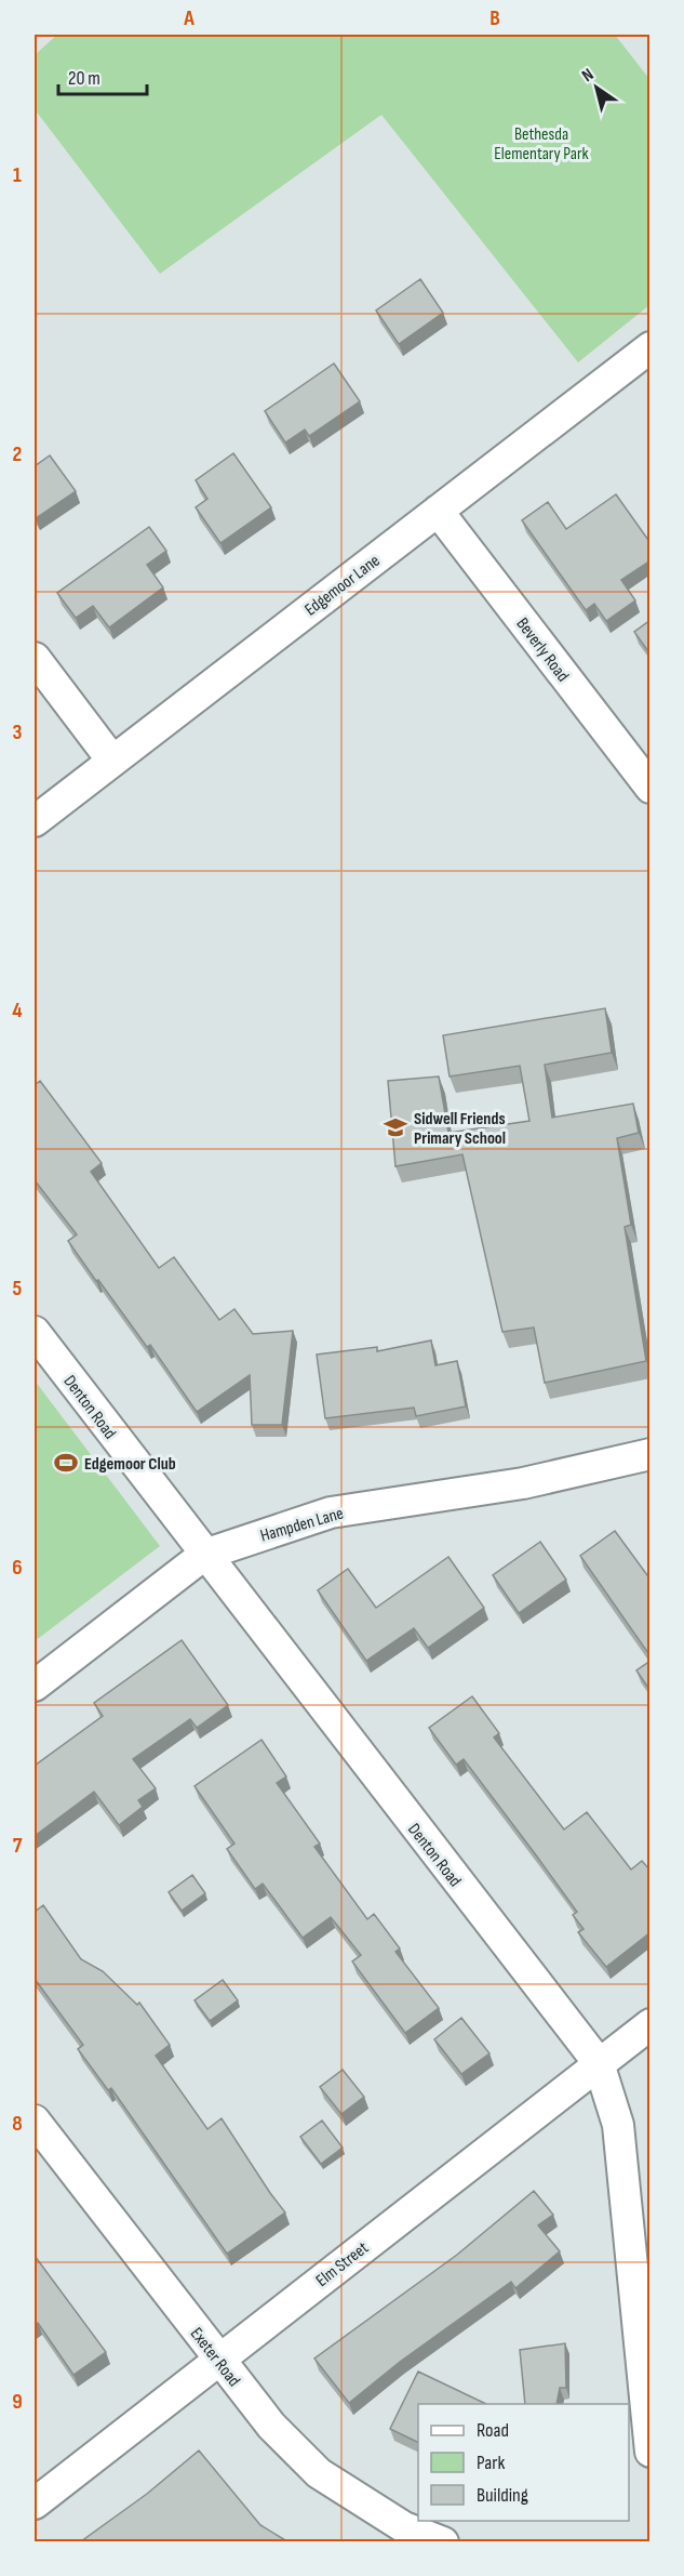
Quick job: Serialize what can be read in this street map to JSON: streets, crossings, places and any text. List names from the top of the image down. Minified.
{"streets":{"street":["Edgemoor Lane","Beverly Road","Denton Road","Hampden Lane","Elm Street","Exeter Road"]},"crossings":[["Edgemoor Lane","Beverly Road"],["Denton Road","Hampden Lane"],["Denton Road","Elm Street"],["Elm Street","Exeter Road"]],"parks":["Bethesda Elementary Park"],"places":{"school or university":["Sidwell Friends Primary School"],"sports":["Edgemoor Club"]},"legend":["Road","Park","Building"],"scale_bar":"20 m","north":"top left","grid":{"columns":["A","B"],"rows":["1","2","3","4","5","6","7","8","9"]}}
